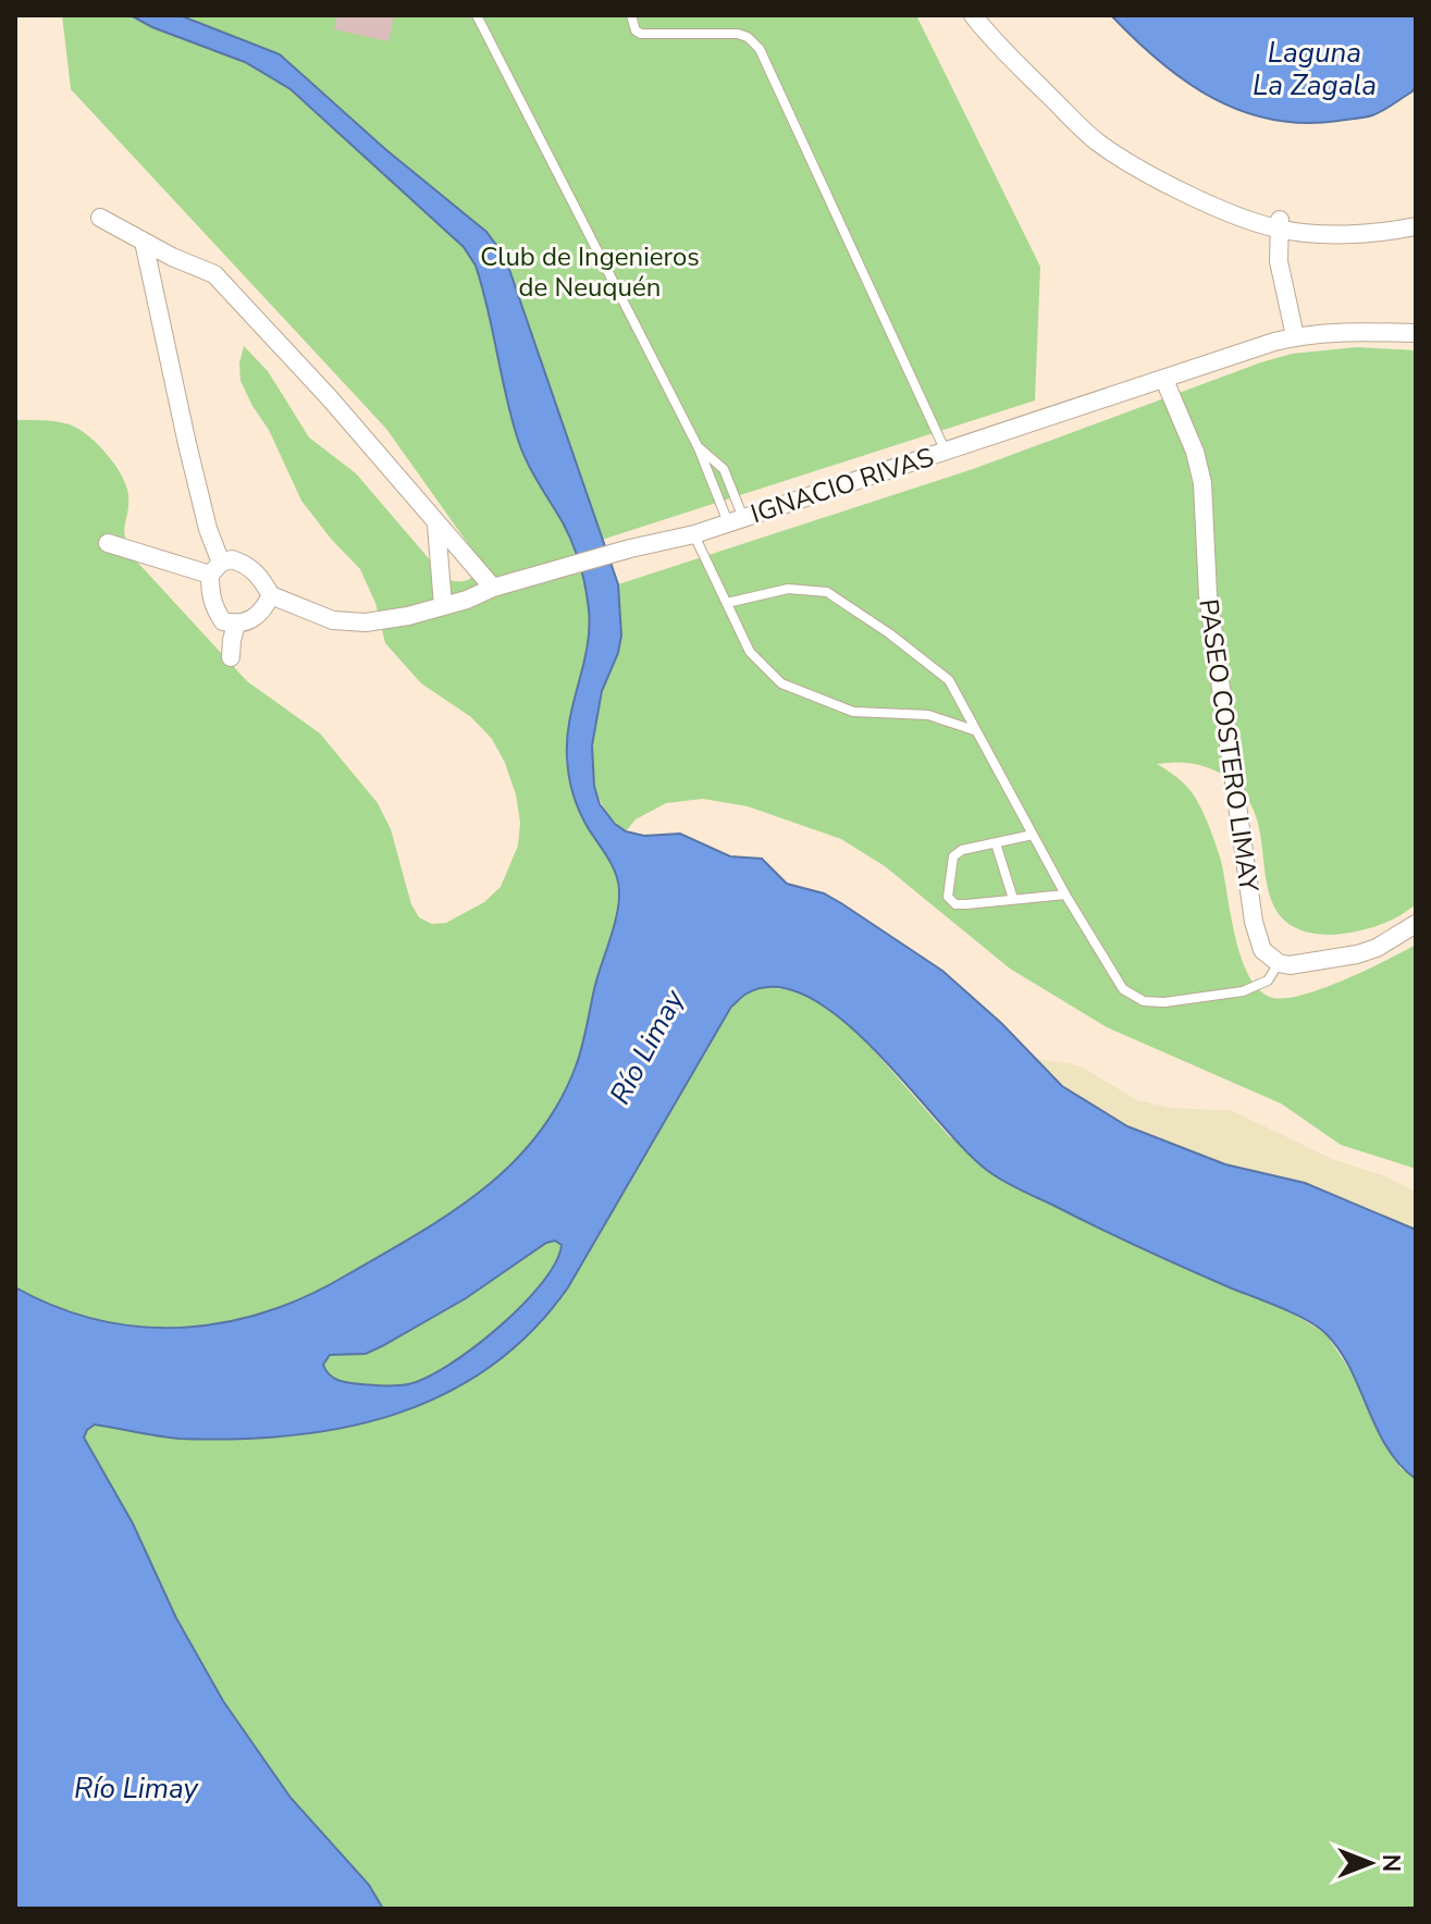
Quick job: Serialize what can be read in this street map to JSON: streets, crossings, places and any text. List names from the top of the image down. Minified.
{"streets":{"street":["IGNACIO RIVAS","PASEO COSTERO LIMAY"]},"crossings":[["IGNACIO RIVAS","PASEO COSTERO LIMAY"]],"water":["Laguna La Zagala","Río Limay"],"parks":["Club de Ingenieros de Neuquén"],"north":"right"}
